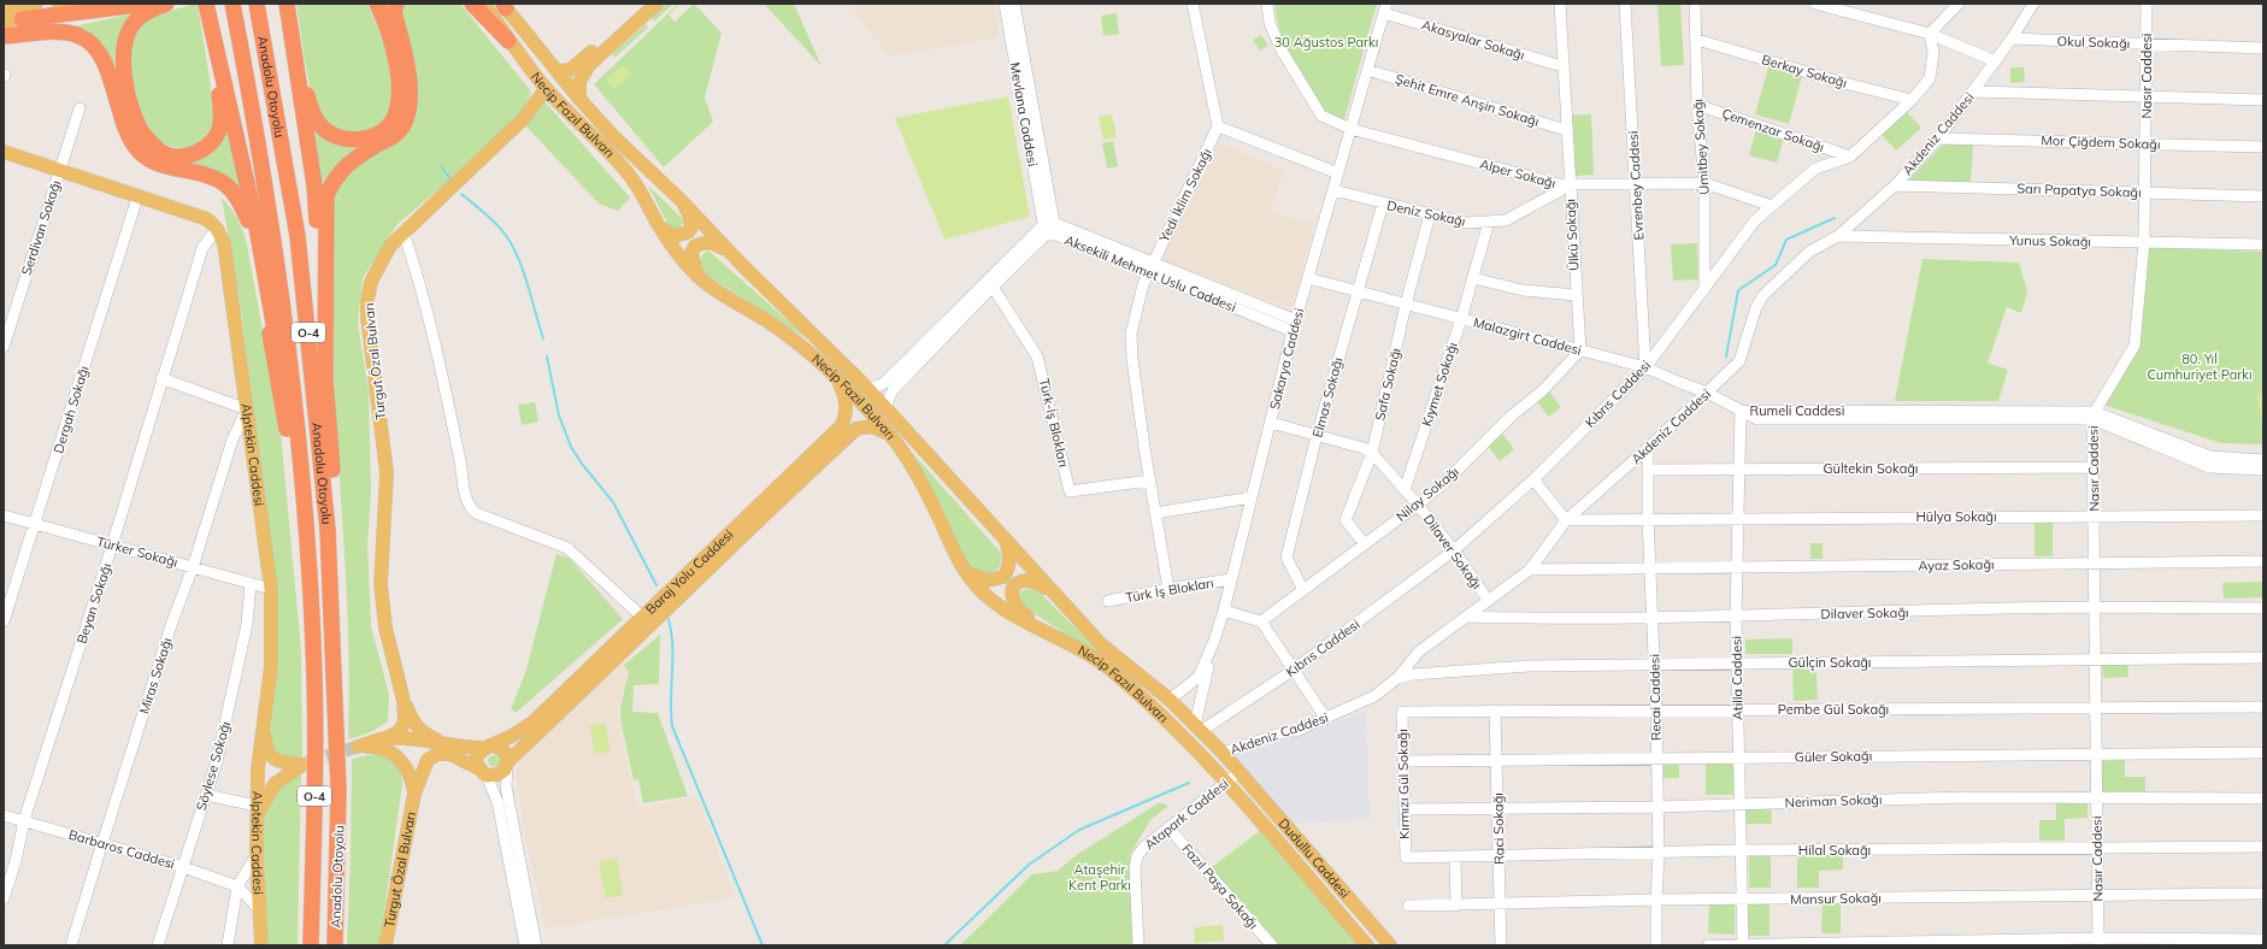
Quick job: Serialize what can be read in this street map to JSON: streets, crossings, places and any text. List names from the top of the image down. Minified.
{"streets":{"highway":["Anadolu Otoyolu","O-4"],"main road":["Necip Fazıl Bulvarı","Turgut Özal Bulvarı","Alptekin Caddesi","Baraj Yolu Caddesi","Dudullu Caddesi"],"street":["Akasyalar Sokağı","Okul Sokağı","Berkay Sokağı","Nasır Caddesi","Şehit Emre Anşin Sokağı","Mevlana Caddesi","Çemenzar Sokağı","Akdeniz Caddesi","Mor Çiğdem Sokağı","Ümitbey Sokağı","Alper Sokağı","Evrenbey Caddesi","Sarı Papatya Sokağı","Yedi İklim Sokağı","Deniz Sokağı","Serdivan Sokağı","Ülkü Sokağı","Yunus Sokağı","Aksekili Mehmet Uslu Caddesi","Malazgirt Caddesi","Sakarya Caddesi","Safa Sokağı","Kıymet Sokağı","Kıbrıs Caddesi","Elmas Sokağı","Dergah Sokağı","Rumeli Caddesi","Türk-İş Blokları","Gültekin Sokağı","Nilay Sokağı","Hülya Sokağı","Türker Sokağı","Dilaver Sokağı","Ayaz Sokağı","Türk İş Blokları","Beyan Sokağı","Gülçin Sokağı","Miras Sokağı","Atilla Caddesi","Recai Caddesi","Pembe Gül Sokağı","Güler Sokağı","Söylese Sokağı","Kırmızı Gül Sokağı","Neriman Sokağı","Atapark Caddesi","Raci Sokağı","Barbaros Caddesi","Hilal Sokağı","Fazıl Paşa Sokağı","Mansur Sokağı"]},"crossings":[["Akasyalar Sokağı","Ülkü Sokağı"],["Akasyalar Sokağı","Sakarya Caddesi"],["Okul Sokağı","Nasır Caddesi"],["Okul Sokağı","Akdeniz Caddesi"],["Berkay Sokağı","Ümitbey Sokağı"],["Berkay Sokağı","Kıbrıs Caddesi"],["Nasır Caddesi","Mor Çiğdem Sokağı"],["Nasır Caddesi","Sarı Papatya Sokağı"],["Nasır Caddesi","Yunus Sokağı"],["Nasır Caddesi","Rumeli Caddesi"],["Nasır Caddesi","Gültekin Sokağı"],["Nasır Caddesi","Hülya Sokağı"],["Nasır Caddesi","Dilaver Sokağı"],["Nasır Caddesi","Ayaz Sokağı"],["Nasır Caddesi","Gülçin Sokağı"],["Nasır Caddesi","Pembe Gül Sokağı"],["Nasır Caddesi","Güler Sokağı"],["Nasır Caddesi","Neriman Sokağı"],["Nasır Caddesi","Hilal Sokağı"],["Nasır Caddesi","Mansur Sokağı"],["Şehit Emre Anşin Sokağı","Ülkü Sokağı"],["Şehit Emre Anşin Sokağı","Sakarya Caddesi"],["Necip Fazıl Bulvarı","Akdeniz Caddesi"],["Necip Fazıl Bulvarı","Aksekili Mehmet Uslu Caddesi"],["Necip Fazıl Bulvarı","Sakarya Caddesi"],["Necip Fazıl Bulvarı","Turgut Özal Bulvarı"],["Necip Fazıl Bulvarı","Kıbrıs Caddesi"],["Necip Fazıl Bulvarı","Baraj Yolu Caddesi"],["Necip Fazıl Bulvarı","Atapark Caddesi"],["Necip Fazıl Bulvarı","Dudullu Caddesi"],["Mevlana Caddesi","Aksekili Mehmet Uslu Caddesi"],["Çemenzar Sokağı","Ümitbey Sokağı"],["Çemenzar Sokağı","Kıbrıs Caddesi"],["Akdeniz Caddesi","Mor Çiğdem Sokağı"],["Akdeniz Caddesi","Sarı Papatya Sokağı"],["Akdeniz Caddesi","Yunus Sokağı"],["Akdeniz Caddesi","Malazgirt Caddesi"],["Akdeniz Caddesi","Dilaver Sokağı"],["Akdeniz Caddesi","Gülçin Sokağı"],["Akdeniz Caddesi","Recai Caddesi"],["Ümitbey Sokağı","Alper Sokağı"],["Ümitbey Sokağı","Kıbrıs Caddesi"],["Alper Sokağı","Evrenbey Caddesi"],["Alper Sokağı","Deniz Sokağı"],["Alper Sokağı","Ülkü Sokağı"],["Alper Sokağı","Sakarya Caddesi"],["Alper Sokağı","Kıbrıs Caddesi"],["Evrenbey Caddesi","Malazgirt Caddesi"],["Evrenbey Caddesi","Kıbrıs Caddesi"],["Yedi İklim Sokağı","Aksekili Mehmet Uslu Caddesi"],["Deniz Sokağı","Ülkü Sokağı"],["Deniz Sokağı","Sakarya Caddesi"],["Deniz Sokağı","Safa Sokağı"],["Deniz Sokağı","Kıymet Sokağı"],["Deniz Sokağı","Elmas Sokağı"],["Ülkü Sokağı","Malazgirt Caddesi"],["Ülkü Sokağı","Nilay Sokağı"],["Aksekili Mehmet Uslu Caddesi","Sakarya Caddesi"],["Aksekili Mehmet Uslu Caddesi","Türk-İş Blokları"],["Malazgirt Caddesi","Sakarya Caddesi"],["Malazgirt Caddesi","Safa Sokağı"],["Malazgirt Caddesi","Kıymet Sokağı"],["Malazgirt Caddesi","Kıbrıs Caddesi"],["Malazgirt Caddesi","Elmas Sokağı"],["Malazgirt Caddesi","Rumeli Caddesi"],["Malazgirt Caddesi","Nilay Sokağı"],["Malazgirt Caddesi","Atilla Caddesi"],["Sakarya Caddesi","Dilaver Sokağı"],["Sakarya Caddesi","Türk İş Blokları"],["Safa Sokağı","Nilay Sokağı"],["Safa Sokağı","Dilaver Sokağı"],["Kıymet Sokağı","Dilaver Sokağı"],["Kıbrıs Caddesi","Dilaver Sokağı"],["Elmas Sokağı","Nilay Sokağı"],["Elmas Sokağı","Dilaver Sokağı"],["Dergah Sokağı","Türker Sokağı"],["Rumeli Caddesi","Atilla Caddesi"],["Alptekin Caddesi","Türker Sokağı"],["Alptekin Caddesi","Beyan Sokağı"],["Alptekin Caddesi","Miras Sokağı"],["Alptekin Caddesi","Barbaros Caddesi"],["Gültekin Sokağı","Atilla Caddesi"],["Gültekin Sokağı","Recai Caddesi"],["Nilay Sokağı","Dilaver Sokağı"],["Hülya Sokağı","Atilla Caddesi"],["Hülya Sokağı","Recai Caddesi"],["Türker Sokağı","Beyan Sokağı"],["Türker Sokağı","Miras Sokağı"],["Türker Sokağı","Söylese Sokağı"],["Dilaver Sokağı","Atilla Caddesi"],["Dilaver Sokağı","Recai Caddesi"],["Ayaz Sokağı","Atilla Caddesi"],["Ayaz Sokağı","Recai Caddesi"],["Beyan Sokağı","Barbaros Caddesi"],["Gülçin Sokağı","Atilla Caddesi"],["Gülçin Sokağı","Recai Caddesi"],["Miras Sokağı","Barbaros Caddesi"],["Atilla Caddesi","Pembe Gül Sokağı"],["Atilla Caddesi","Güler Sokağı"],["Atilla Caddesi","Neriman Sokağı"],["Atilla Caddesi","Hilal Sokağı"],["Atilla Caddesi","Mansur Sokağı"],["Recai Caddesi","Pembe Gül Sokağı"],["Recai Caddesi","Güler Sokağı"],["Recai Caddesi","Neriman Sokağı"],["Recai Caddesi","Hilal Sokağı"],["Recai Caddesi","Mansur Sokağı"],["Pembe Gül Sokağı","Kırmızı Gül Sokağı"],["Pembe Gül Sokağı","Raci Sokağı"],["Güler Sokağı","Kırmızı Gül Sokağı"],["Güler Sokağı","Raci Sokağı"],["Söylese Sokağı","Barbaros Caddesi"],["Kırmızı Gül Sokağı","Neriman Sokağı"],["Kırmızı Gül Sokağı","Hilal Sokağı"],["Neriman Sokağı","Raci Sokağı"],["Atapark Caddesi","Dudullu Caddesi"],["Atapark Caddesi","Fazıl Paşa Sokağı"],["Raci Sokağı","Hilal Sokağı"],["Raci Sokağı","Mansur Sokağı"]],"parks":["30 Ağustos Parkı","80. Yıl Cumhuriyet Parkı","Ataşehir Kent Parkı"]}
